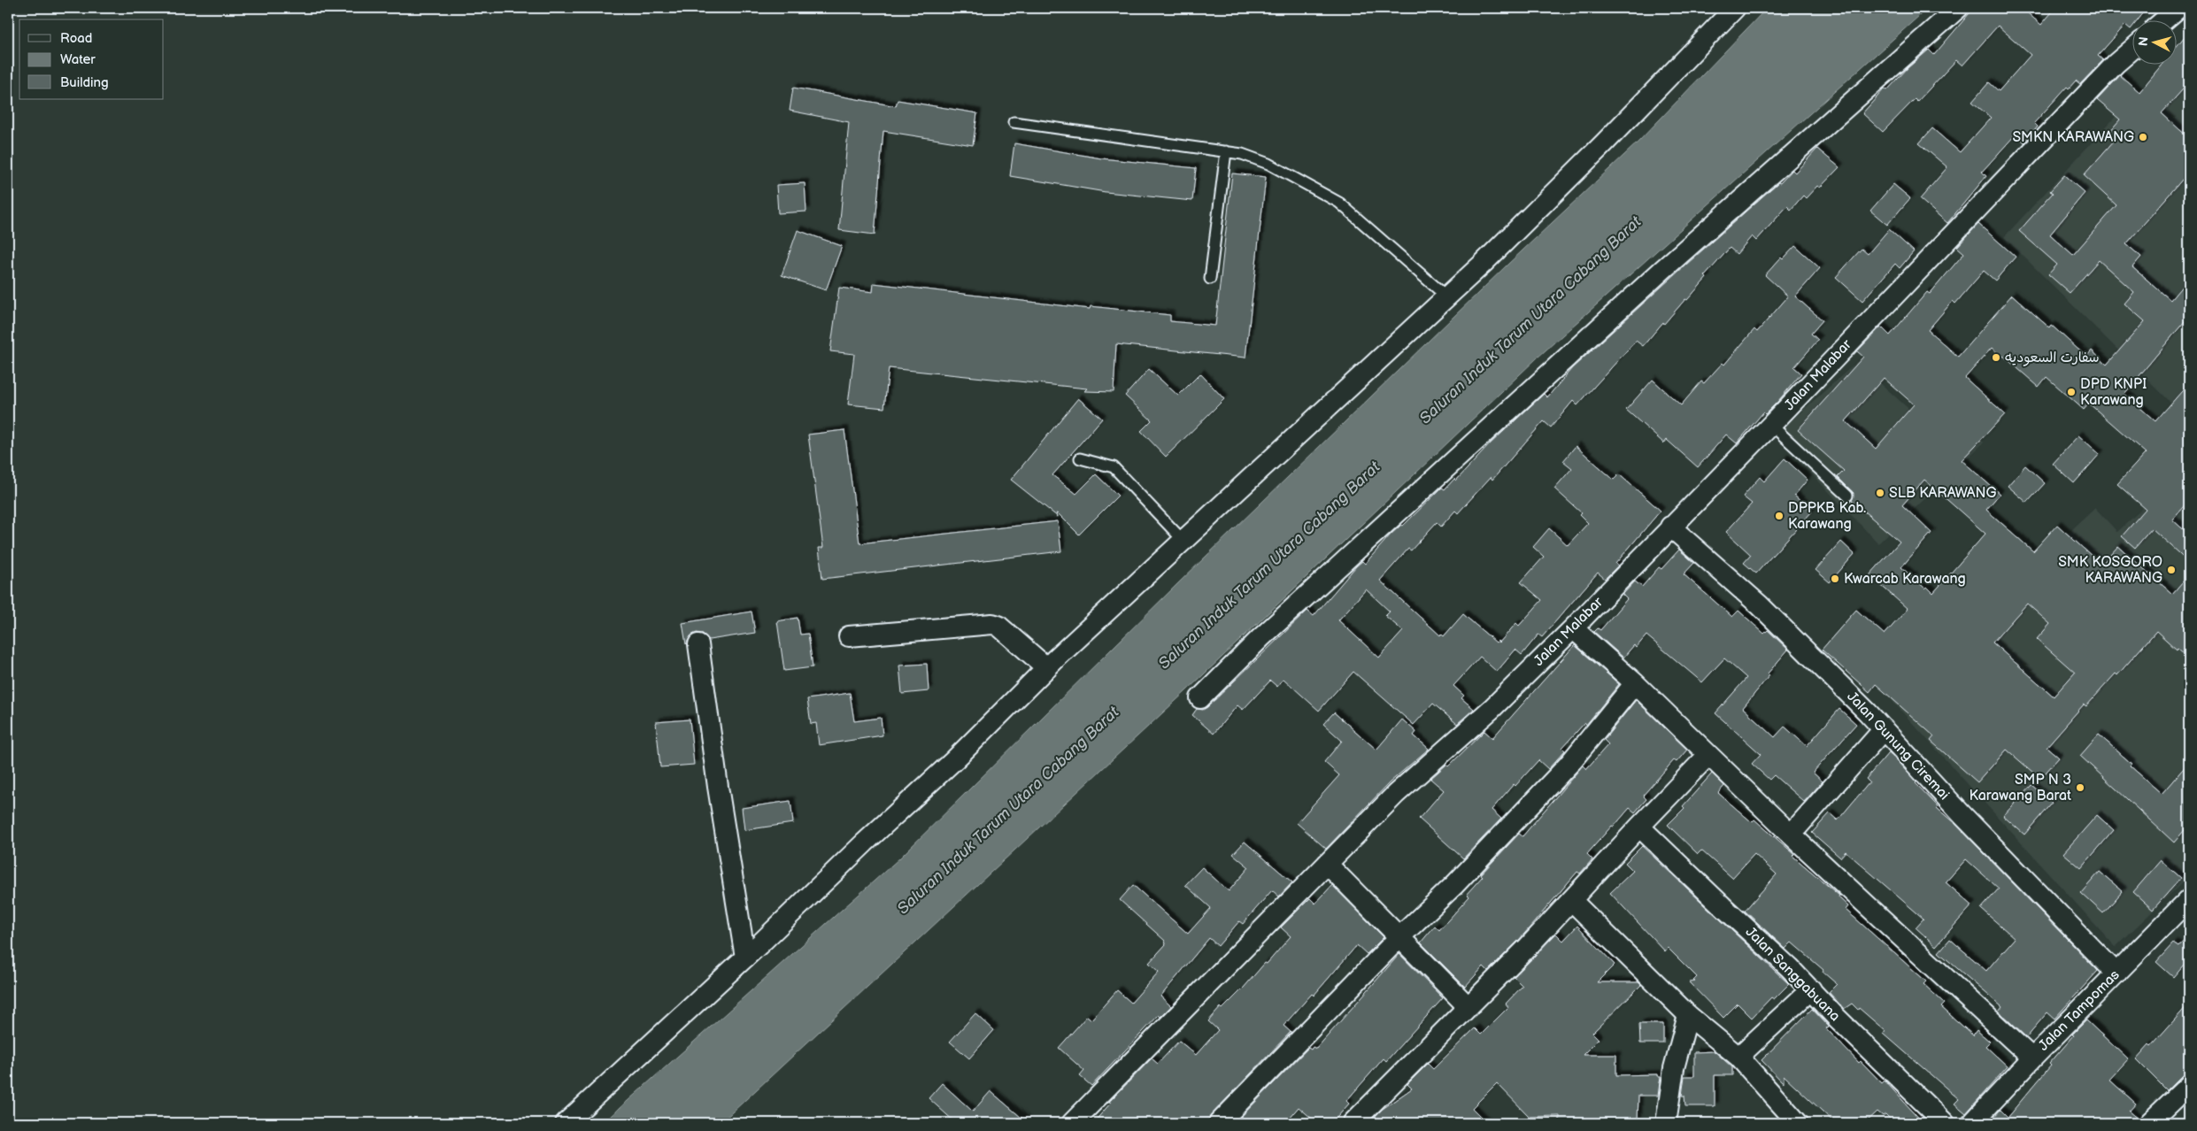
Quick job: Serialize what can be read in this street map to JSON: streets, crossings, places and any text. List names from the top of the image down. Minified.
{"streets":{"street":["Jalan Malabar","Jalan Gunung Ciremai","Jalan Sanggabuana","Jalan Tampomas"]},"crossings":[["Jalan Malabar","Jalan Gunung Ciremai"],["Jalan Gunung Ciremai","Jalan Tampomas"]],"water":["Saluran Induk Tarum Utara Cabang Barat"],"places":["SMKN KARAWANG","سفارت السعوديه","DPD KNPI Karawang","SLB KARAWANG","DPPKB Kab. Karawang","SMK KOSGORO KARAWANG","Kwarcab Karawang","SMP N 3 Karawang Barat"],"legend":["Road","Water","Building"],"north":"left"}
